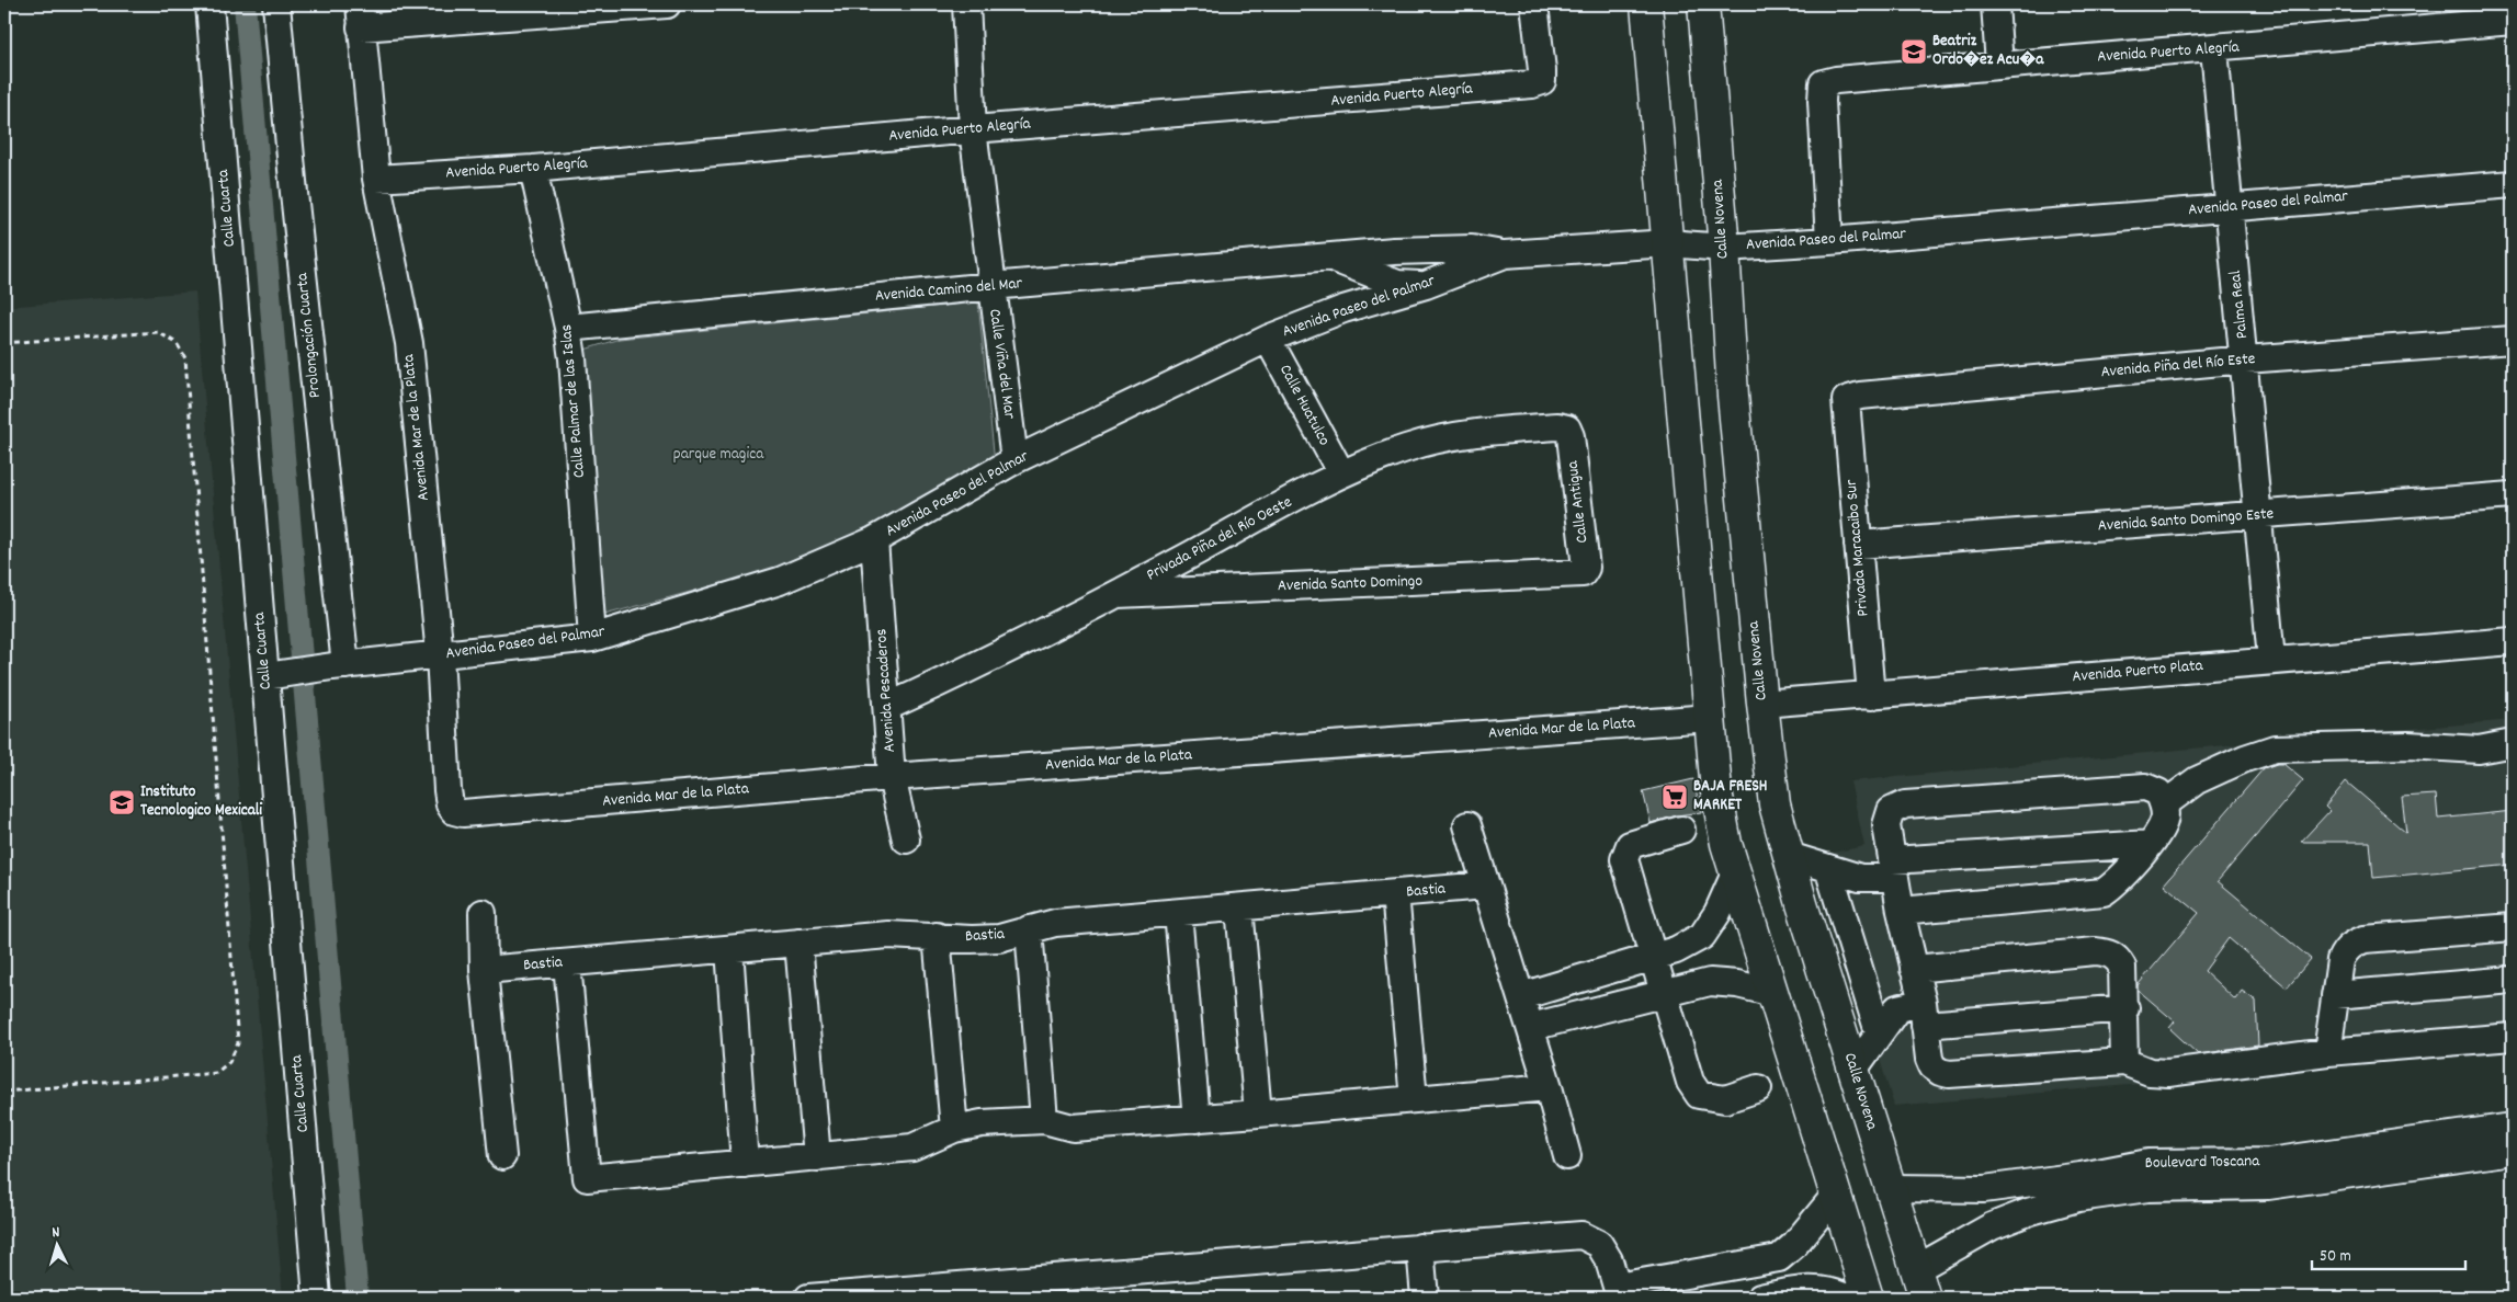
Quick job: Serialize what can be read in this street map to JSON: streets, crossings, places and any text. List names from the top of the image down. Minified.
{"streets":{"main road":["Calle Novena"],"street":["Avenida Puerto Alegría","Avenida Paseo del Palmar","Calle Cuarta","Avenida Camino del Mar","Palma Real","Prolongación Cuarta","Calle Viña del Mar","Avenida Piña del Río Este","Calle Palmar de las Islas","Calle Huatulco","Avenida Mar de la Plata","Calle Antigua","Avenida Santo Domingo Este","Privada Piña del Río Oeste","Privada Maracaibo Sur","Avenida Santo Domingo","Avenida Puerto Plata","Avenida Pescaderos","Bastia","Boulevard Toscana"]},"crossings":[["Avenida Puerto Alegría","Avenida Paseo del Palmar"],["Avenida Puerto Alegría","Palma Real"],["Avenida Puerto Alegría","Calle Viña del Mar"],["Avenida Puerto Alegría","Calle Palmar de las Islas"],["Avenida Puerto Alegría","Avenida Mar de la Plata"],["Avenida Paseo del Palmar","Calle Cuarta"],["Avenida Paseo del Palmar","Calle Novena"],["Avenida Paseo del Palmar","Avenida Camino del Mar"],["Avenida Paseo del Palmar","Palma Real"],["Avenida Paseo del Palmar","Prolongación Cuarta"],["Avenida Paseo del Palmar","Calle Viña del Mar"],["Avenida Paseo del Palmar","Calle Palmar de las Islas"],["Avenida Paseo del Palmar","Calle Huatulco"],["Avenida Paseo del Palmar","Avenida Mar de la Plata"],["Avenida Paseo del Palmar","Avenida Pescaderos"],["Calle Novena","Avenida Puerto Plata"],["Calle Novena","Boulevard Toscana"],["Avenida Camino del Mar","Calle Viña del Mar"],["Avenida Camino del Mar","Calle Palmar de las Islas"],["Palma Real","Avenida Piña del Río Este"],["Palma Real","Avenida Santo Domingo Este"],["Palma Real","Avenida Puerto Plata"],["Avenida Piña del Río Este","Privada Maracaibo Sur"],["Calle Huatulco","Privada Piña del Río Oeste"],["Avenida Mar de la Plata","Avenida Pescaderos"],["Calle Antigua","Privada Piña del Río Oeste"],["Calle Antigua","Avenida Santo Domingo"],["Avenida Santo Domingo Este","Privada Maracaibo Sur"],["Privada Piña del Río Oeste","Avenida Santo Domingo"],["Privada Piña del Río Oeste","Avenida Pescaderos"],["Privada Maracaibo Sur","Avenida Puerto Plata"]],"parks":["parque magica"],"places":{"school or university":["Beatriz Ordo�ez Acu�a","Instituto Tecnologico Mexicali"],"supermarket":["BAJA FRESH MARKET"]},"scale_bar":"50 m","north":"top"}
